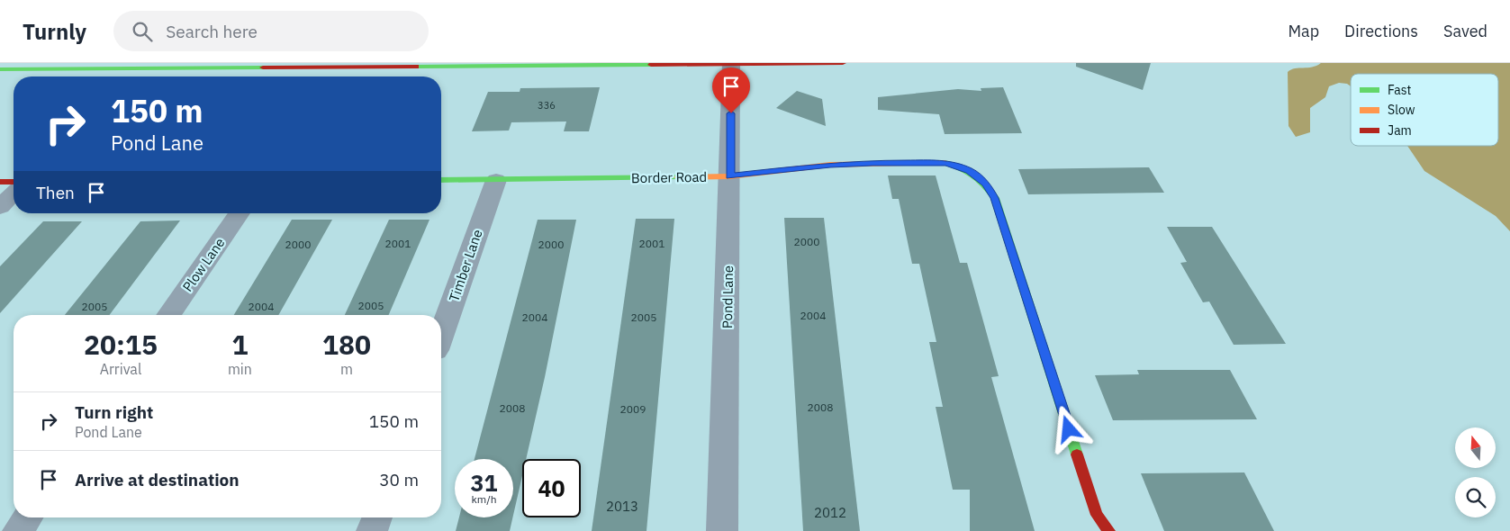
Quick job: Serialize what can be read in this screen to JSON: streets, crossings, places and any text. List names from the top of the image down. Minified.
{"streets":{"street":["Border Road","Plow Lane","Timber Lane","Pond Lane"]},"crossings":[["Border Road","Timber Lane"],["Border Road","Pond Lane"]],"house_numbers":["336","2000","2001","2001","2000","2000","2005","2005","2004","2004","2004","2005","2008","2008","2009","2013","2012"],"legend":["Fast","Slow","Jam"],"north":"top","page":{"header":"Turnly","search":"Search here","nav":["Map","Directions","Saved"],"turn":["150 m","Pond Lane"],"then":"Then","eta":["20:15","Arrival","1","min","180","m"],"list":[{"name":"Turn right","note":"Pond Lane","value":"150 m"},{"name":"Arrive at destination","value":"30 m"}],"speed":"31 km/h","limit":"40"}}
